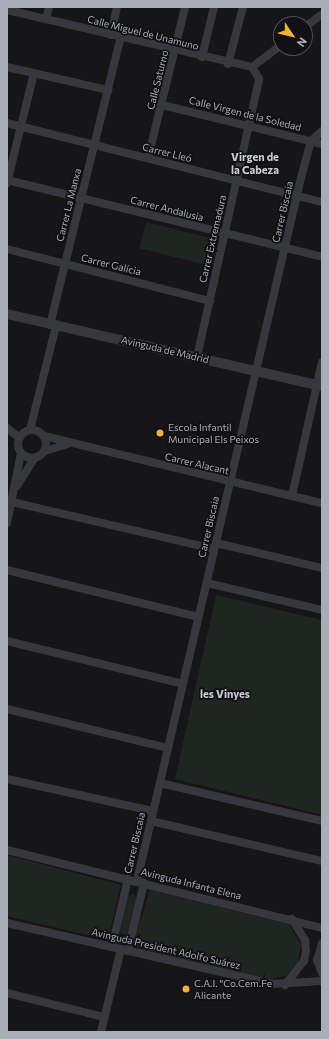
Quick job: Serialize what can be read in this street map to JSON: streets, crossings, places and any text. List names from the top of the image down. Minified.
{"streets":{"street":["Calle Miguel de Unamuno","Calle Saturno","Calle Virgen de la Soledad","Carrer Lleó","Carrer La Manxa","Carrer Andalusia","Carrer Biscaia","Carrer Extremadura","Carrer Galícia","Avinguda de Madrid","Carrer Alacant","Avinguda Infanta Elena","Avinguda President Adolfo Suárez"]},"crossings":[["Calle Miguel de Unamuno","Calle Saturno"],["Calle Miguel de Unamuno","Carrer La Manxa"],["Calle Miguel de Unamuno","Carrer Extremadura"],["Calle Saturno","Calle Virgen de la Soledad"],["Calle Saturno","Carrer Lleó"],["Calle Virgen de la Soledad","Carrer Biscaia"],["Calle Virgen de la Soledad","Carrer Extremadura"],["Carrer Lleó","Carrer La Manxa"],["Carrer Lleó","Carrer Biscaia"],["Carrer Lleó","Carrer Extremadura"],["Carrer La Manxa","Carrer Andalusia"],["Carrer La Manxa","Carrer Galícia"],["Carrer La Manxa","Avinguda de Madrid"],["Carrer La Manxa","Carrer Alacant"],["Carrer Andalusia","Carrer Biscaia"],["Carrer Andalusia","Carrer Extremadura"],["Carrer Biscaia","Avinguda de Madrid"],["Carrer Biscaia","Carrer Alacant"],["Carrer Biscaia","Avinguda Infanta Elena"],["Carrer Biscaia","Avinguda President Adolfo Suárez"],["Carrer Extremadura","Carrer Galícia"],["Carrer Extremadura","Avinguda de Madrid"]],"districts":["Virgen de la Cabeza","les Vinyes"],"places":["Escola Infantil Municipal Els Peixos","C.A.I. \"Co.Cem.Fe Alicante"],"north":"bottom right"}
